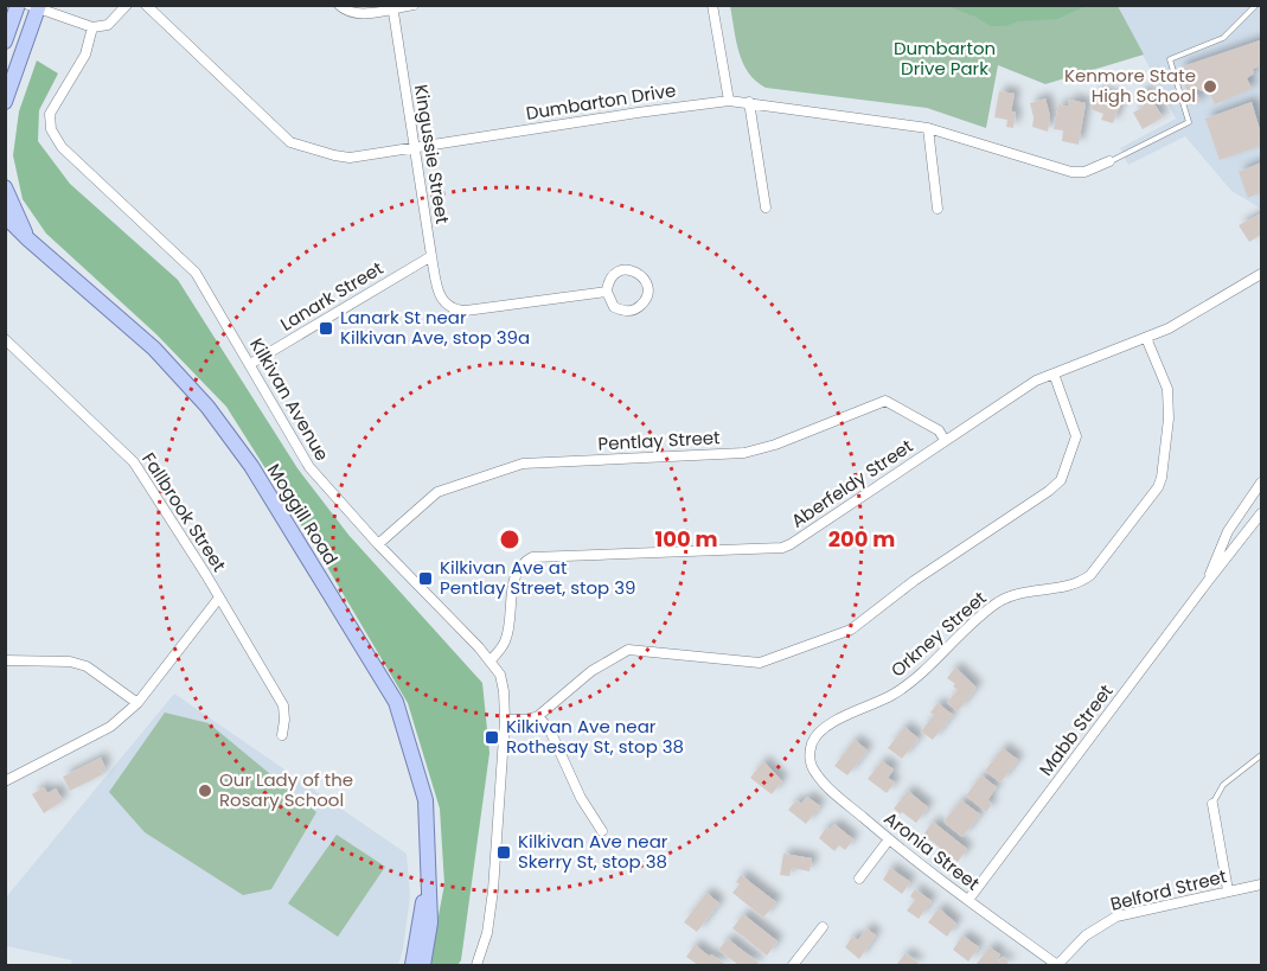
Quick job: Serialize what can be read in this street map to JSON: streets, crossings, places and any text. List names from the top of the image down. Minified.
{"streets":{"main road":["Moggill Road"],"street":["Dumbarton Drive","Kingussie Street","Lanark Street","Kilkivan Avenue","Pentlay Street","Aberfeldy Street","Fallbrook Street","Orkney Street","Mabb Street","Aronia Street","Belford Street"]},"crossings":[["Dumbarton Drive","Kingussie Street"],["Kingussie Street","Lanark Street"],["Lanark Street","Kilkivan Avenue"],["Kilkivan Avenue","Pentlay Street"],["Kilkivan Avenue","Aberfeldy Street"],["Pentlay Street","Aberfeldy Street"],["Aberfeldy Street","Orkney Street"],["Orkney Street","Aronia Street"],["Mabb Street","Aronia Street"],["Aronia Street","Belford Street"]],"parks":["Dumbarton Drive Park"],"places":{"other":["Kenmore State High School","Our Lady of the Rosary School"],"transit":["Lanark St near Kilkivan Ave, stop 39a","Kilkivan Ave at Pentlay Street, stop 39","Kilkivan Ave near Rothesay St, stop 38","Kilkivan Ave near Skerry St, stop 38"]},"rings":["100 m","200 m"]}
